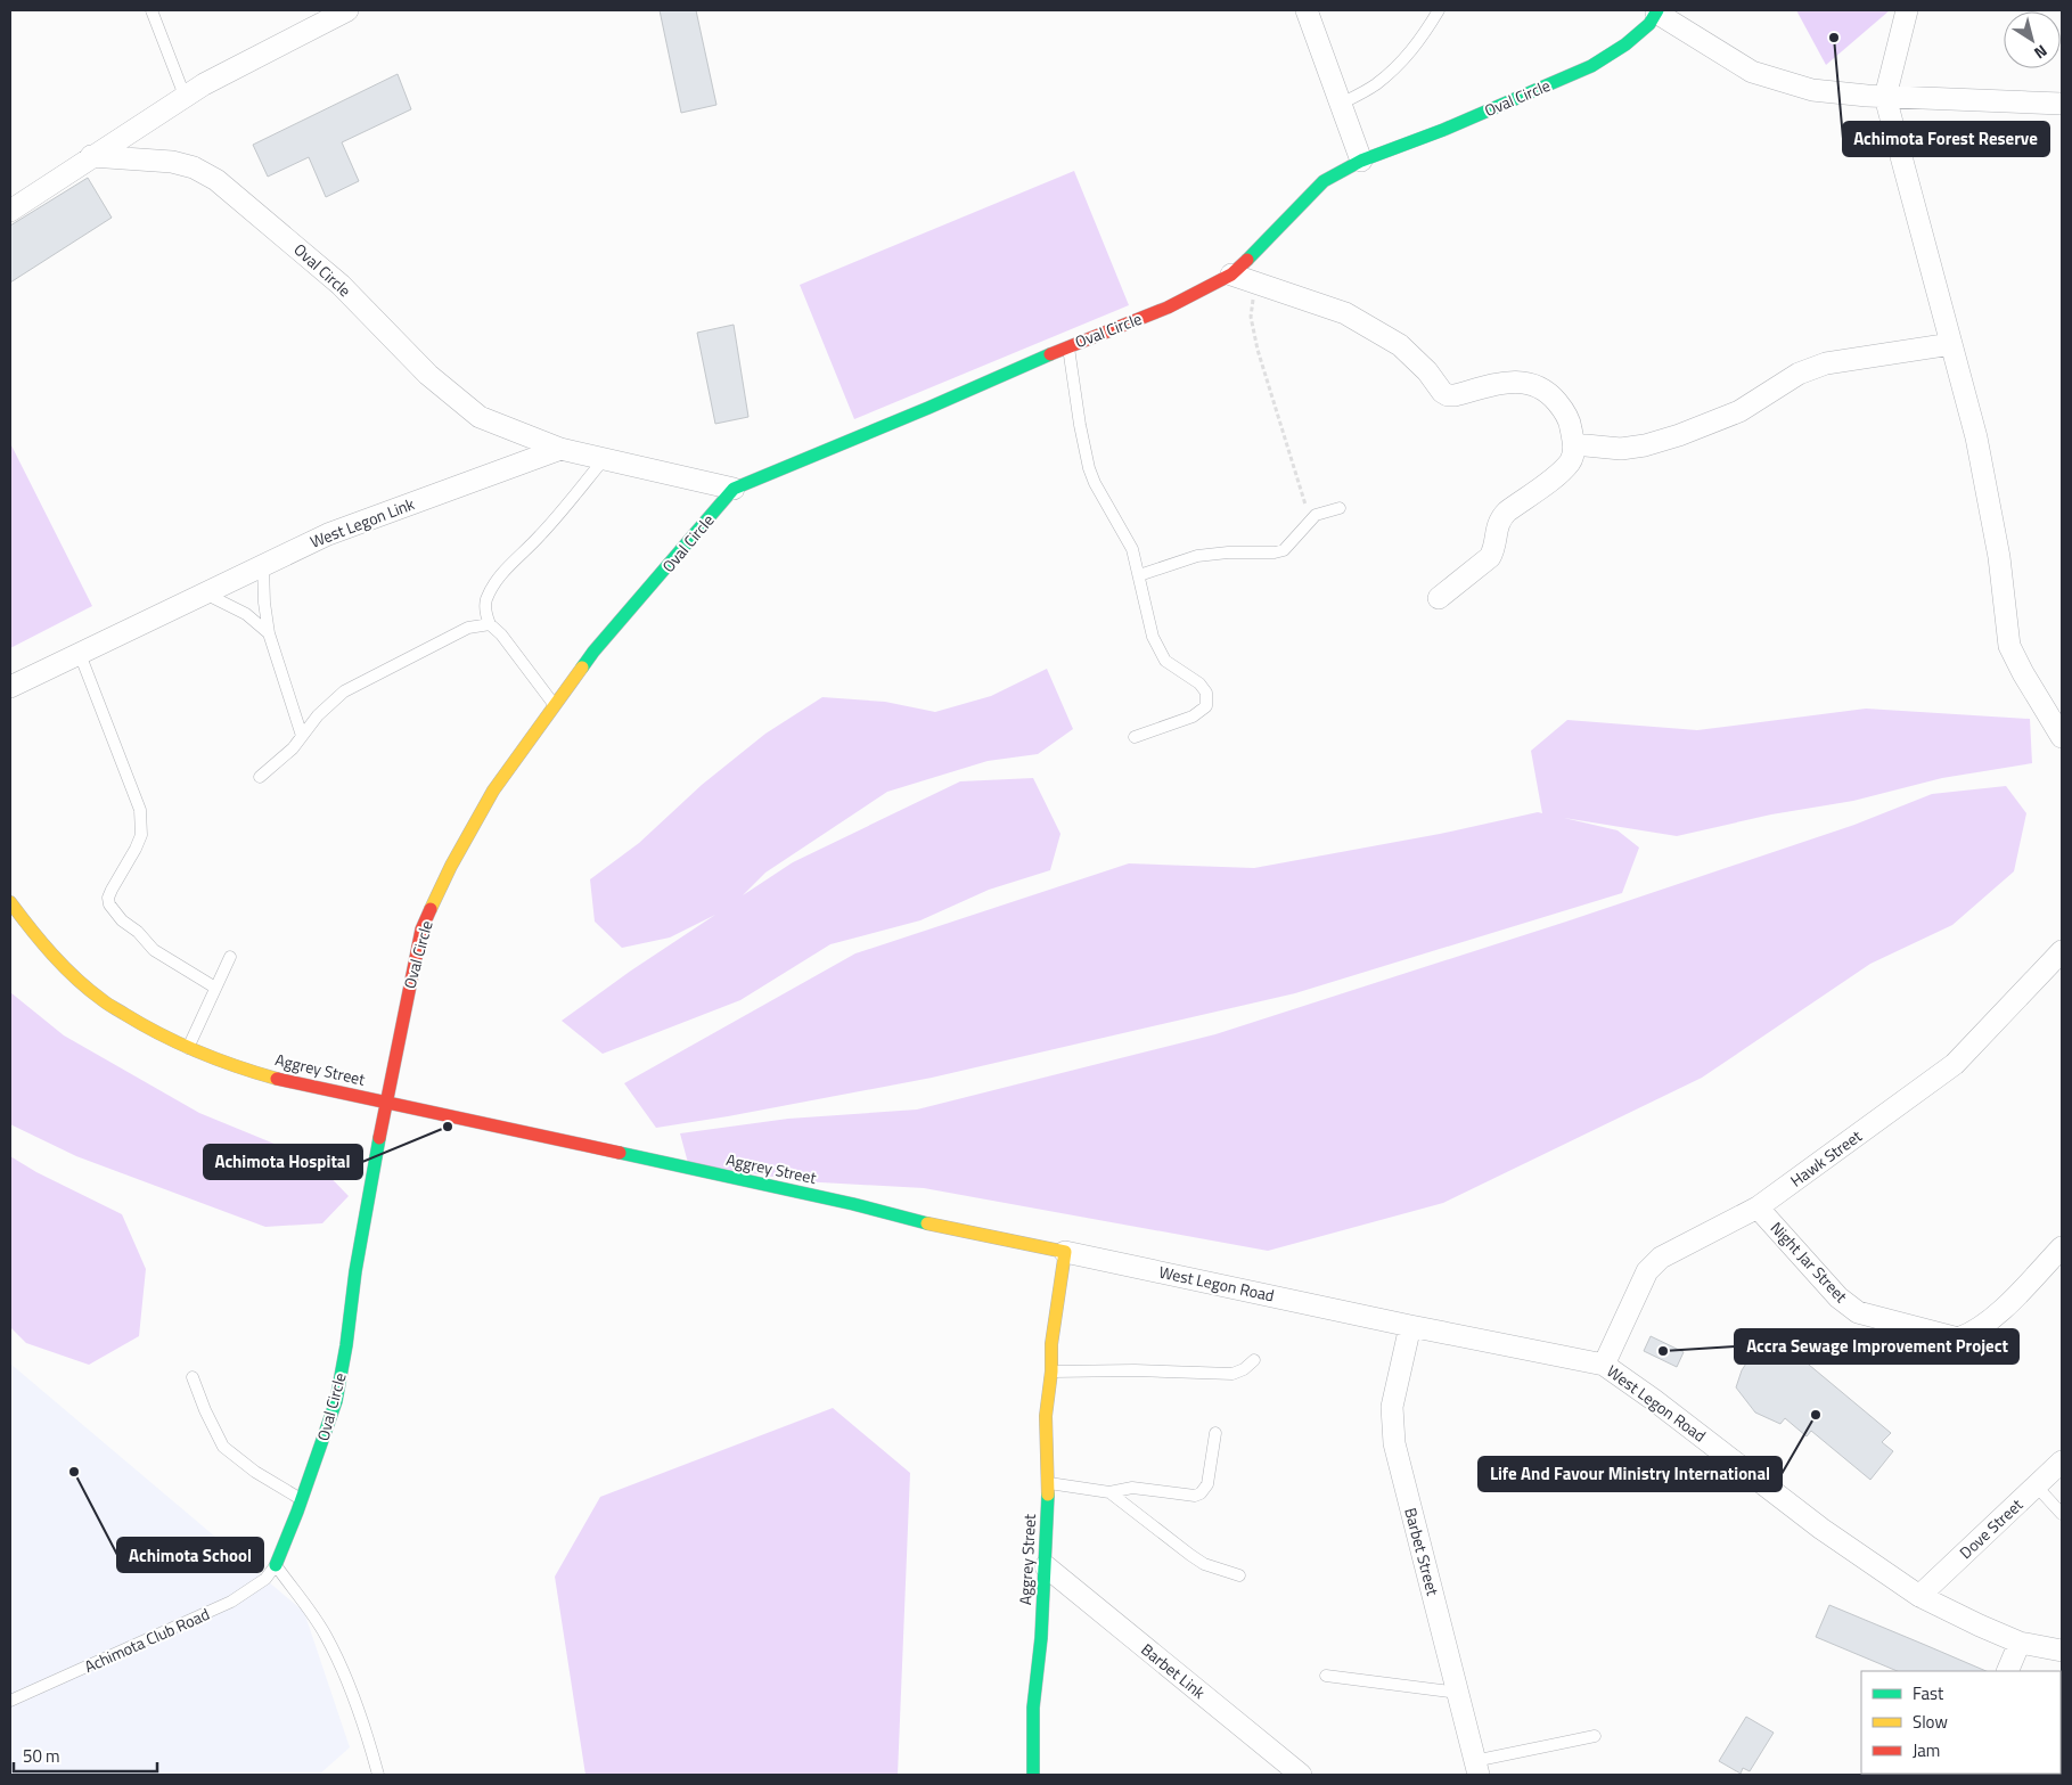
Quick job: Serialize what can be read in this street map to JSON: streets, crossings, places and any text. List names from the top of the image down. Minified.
{"streets":{"street":["Oval Circle","West Legon Link","Aggrey Street","Hawk Street","Night Jar Street","West Legon Road","Dove Street","Barbet Street","Barbet Link"],"lane":["Achimota Club Road"]},"crossings":[["Oval Circle","West Legon Link"],["Oval Circle","Aggrey Street"],["Oval Circle","Achimota Club Road"],["Aggrey Street","West Legon Road"],["Aggrey Street","Barbet Link"],["Hawk Street","Night Jar Street"],["Hawk Street","West Legon Road"],["West Legon Road","Dove Street"],["West Legon Road","Barbet Street"]],"places":["Achimota Forest Reserve","Achimota Hospital","Accra Sewage Improvement Project","Life And Favour Ministry International","Achimota School"],"legend":["Fast","Slow","Jam"],"scale_bar":"50 m","north":"bottom right"}
